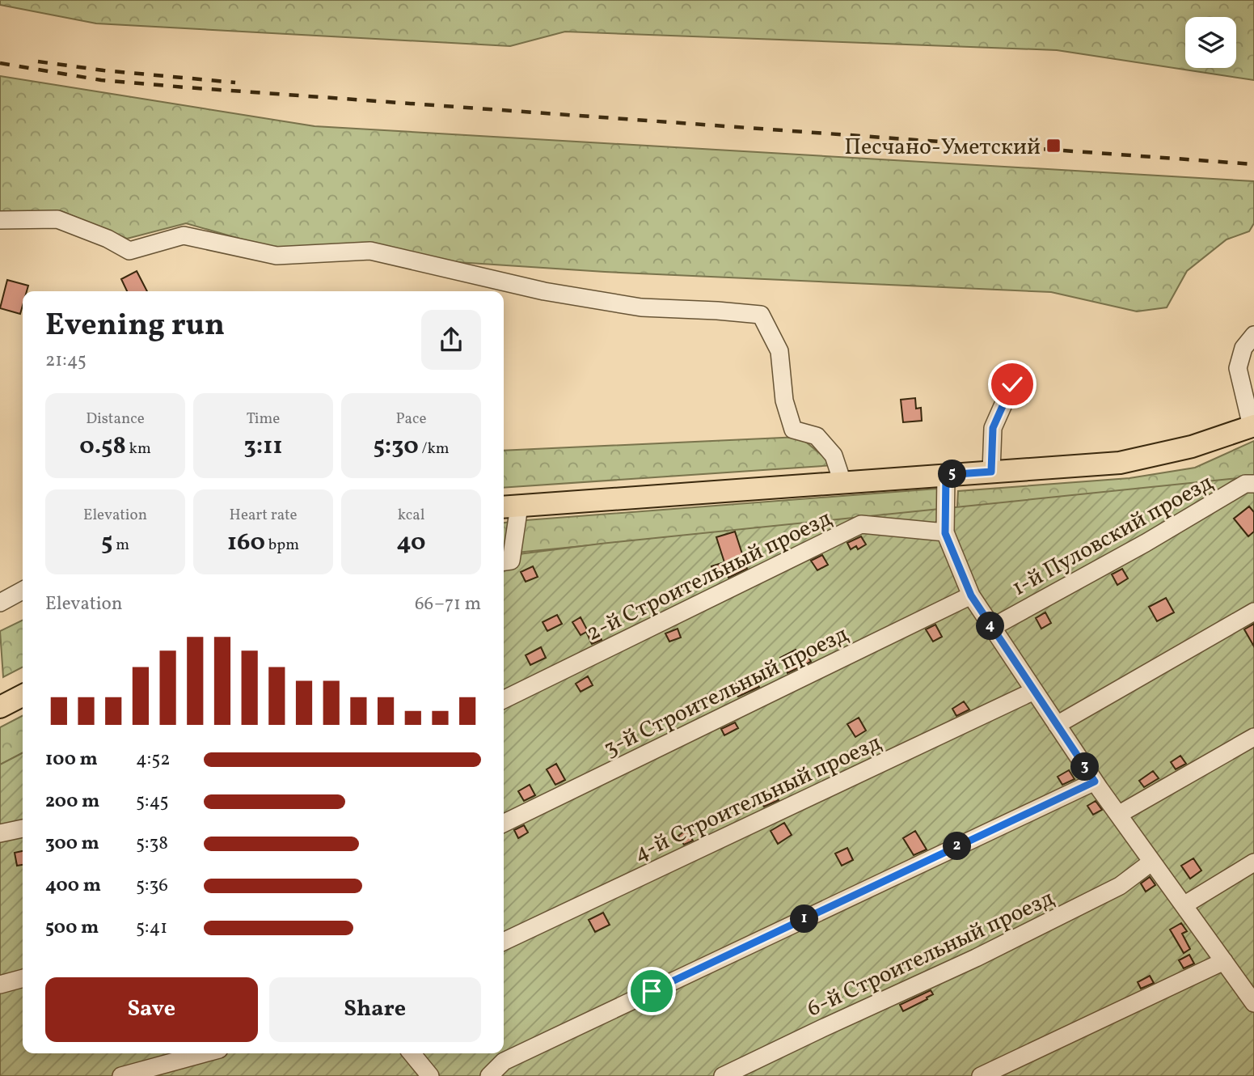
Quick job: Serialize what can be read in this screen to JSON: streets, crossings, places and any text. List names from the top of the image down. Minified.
{"streets":{"street":["1-й Пуловский проезд","2-й Строительный проезд","3-й Строительный проезд","4-й Строительный проезд","6-й Строительный проезд"]},"places":{"transit":["Песчано-Уметский"]},"page":{"heading":["Evening run","21:45"],"stats":[["Distance","0.58 km"],["Time","3:11"],["Pace","5:30 /km"],["Elevation","5 m"],["Heart rate","160 bpm"],["kcal","40"]],"pins":["5","4","3","2","1"],"chart":["Elevation","66–71 m"],"list":[{"name":"100 m","note":"4:52"},{"name":"200 m","note":"5:45"},{"name":"300 m","note":"5:38"},{"name":"400 m","note":"5:36"},{"name":"500 m","note":"5:41"}],"buttons":["Save","Share"]}}
